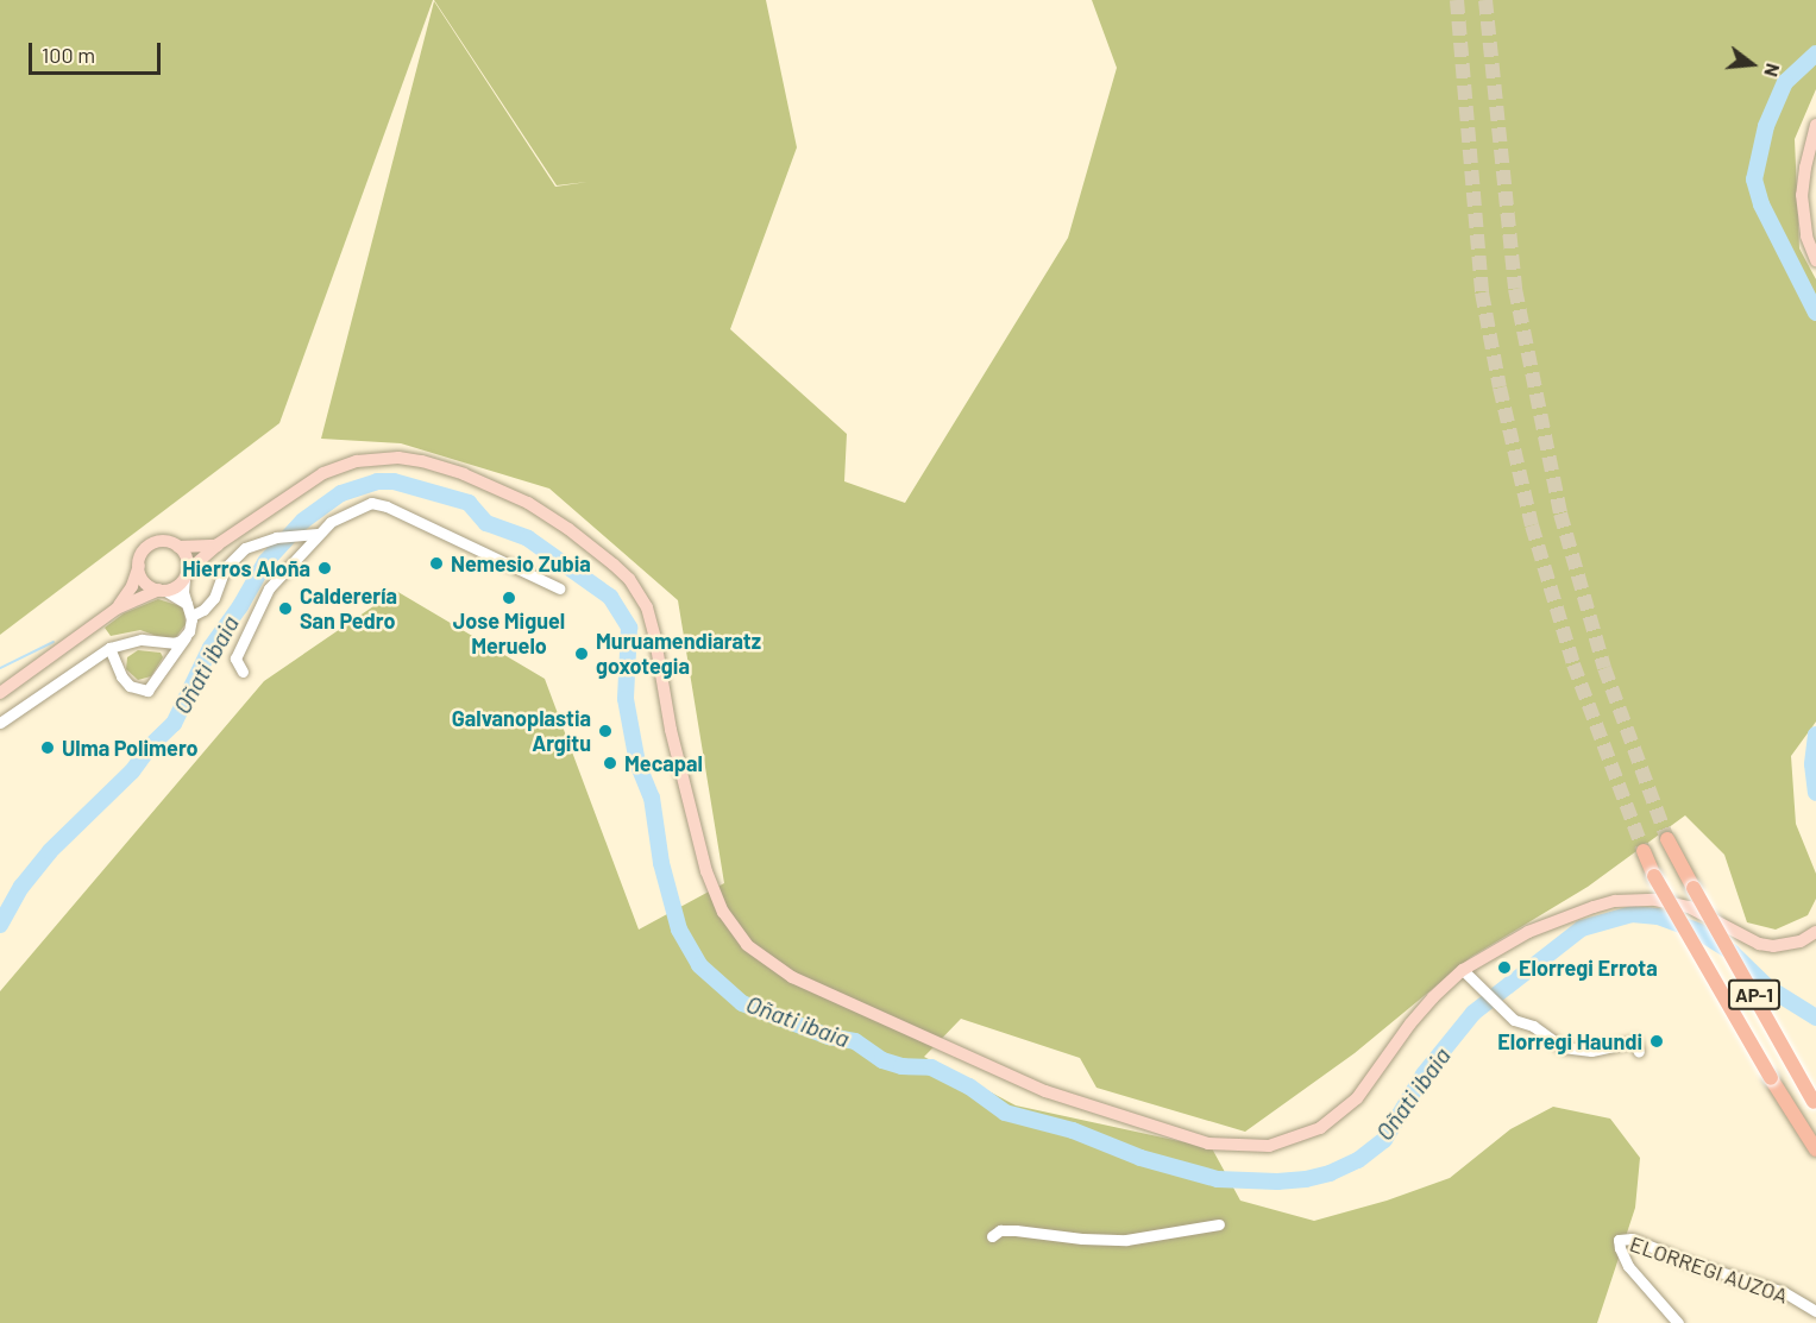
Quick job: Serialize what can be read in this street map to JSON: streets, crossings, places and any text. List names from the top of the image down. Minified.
{"streets":{"highway":["AP-1"],"street":["ELORREGI AUZOA"]},"water":["Oñati ibaia"],"places":["Nemesio Zubia","Hierros Aloña","Jose Miguel Meruelo","Calderería San Pedro","Muruamendiaratz goxotegia","Galvanoplastia Argitu","Ulma Polimero","Mecapal","Elorregi Errota","Elorregi Haundi"],"scale_bar":"100 m","north":"right"}
